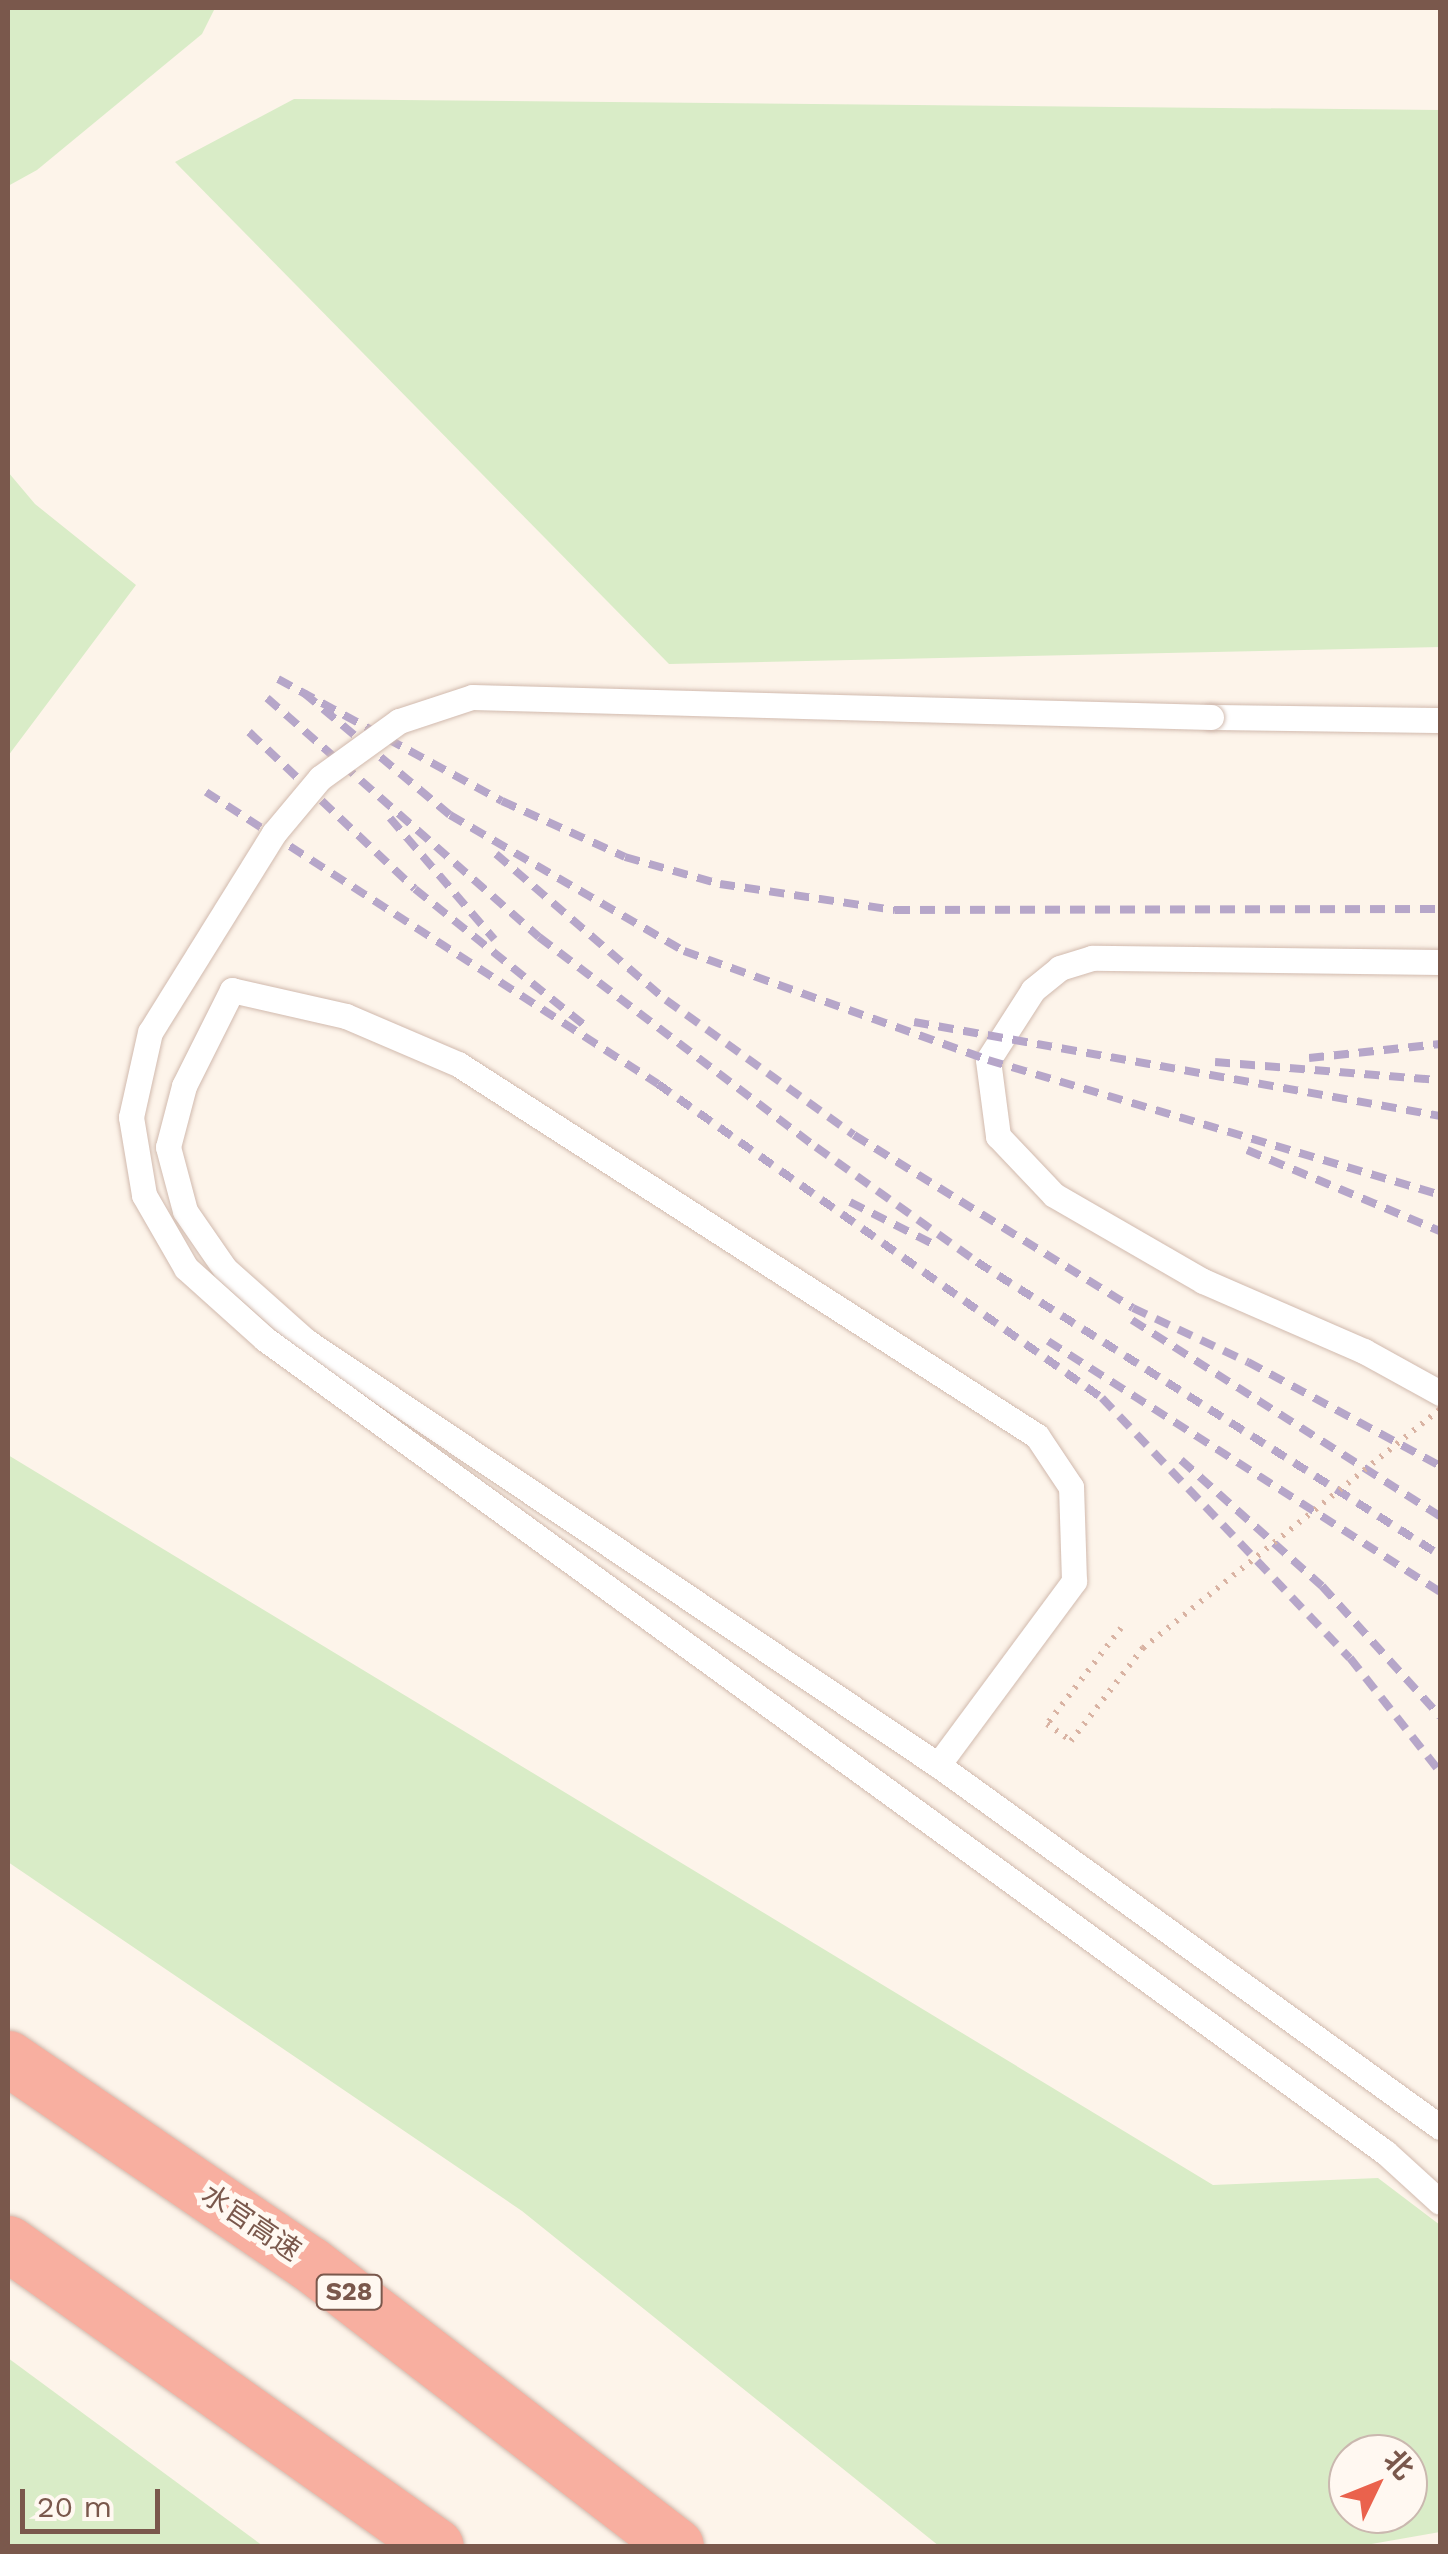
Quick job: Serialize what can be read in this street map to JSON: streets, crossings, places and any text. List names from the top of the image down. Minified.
{"streets":{"highway":["水官高速","S28"]},"scale_bar":"20 m","north":"top right"}
